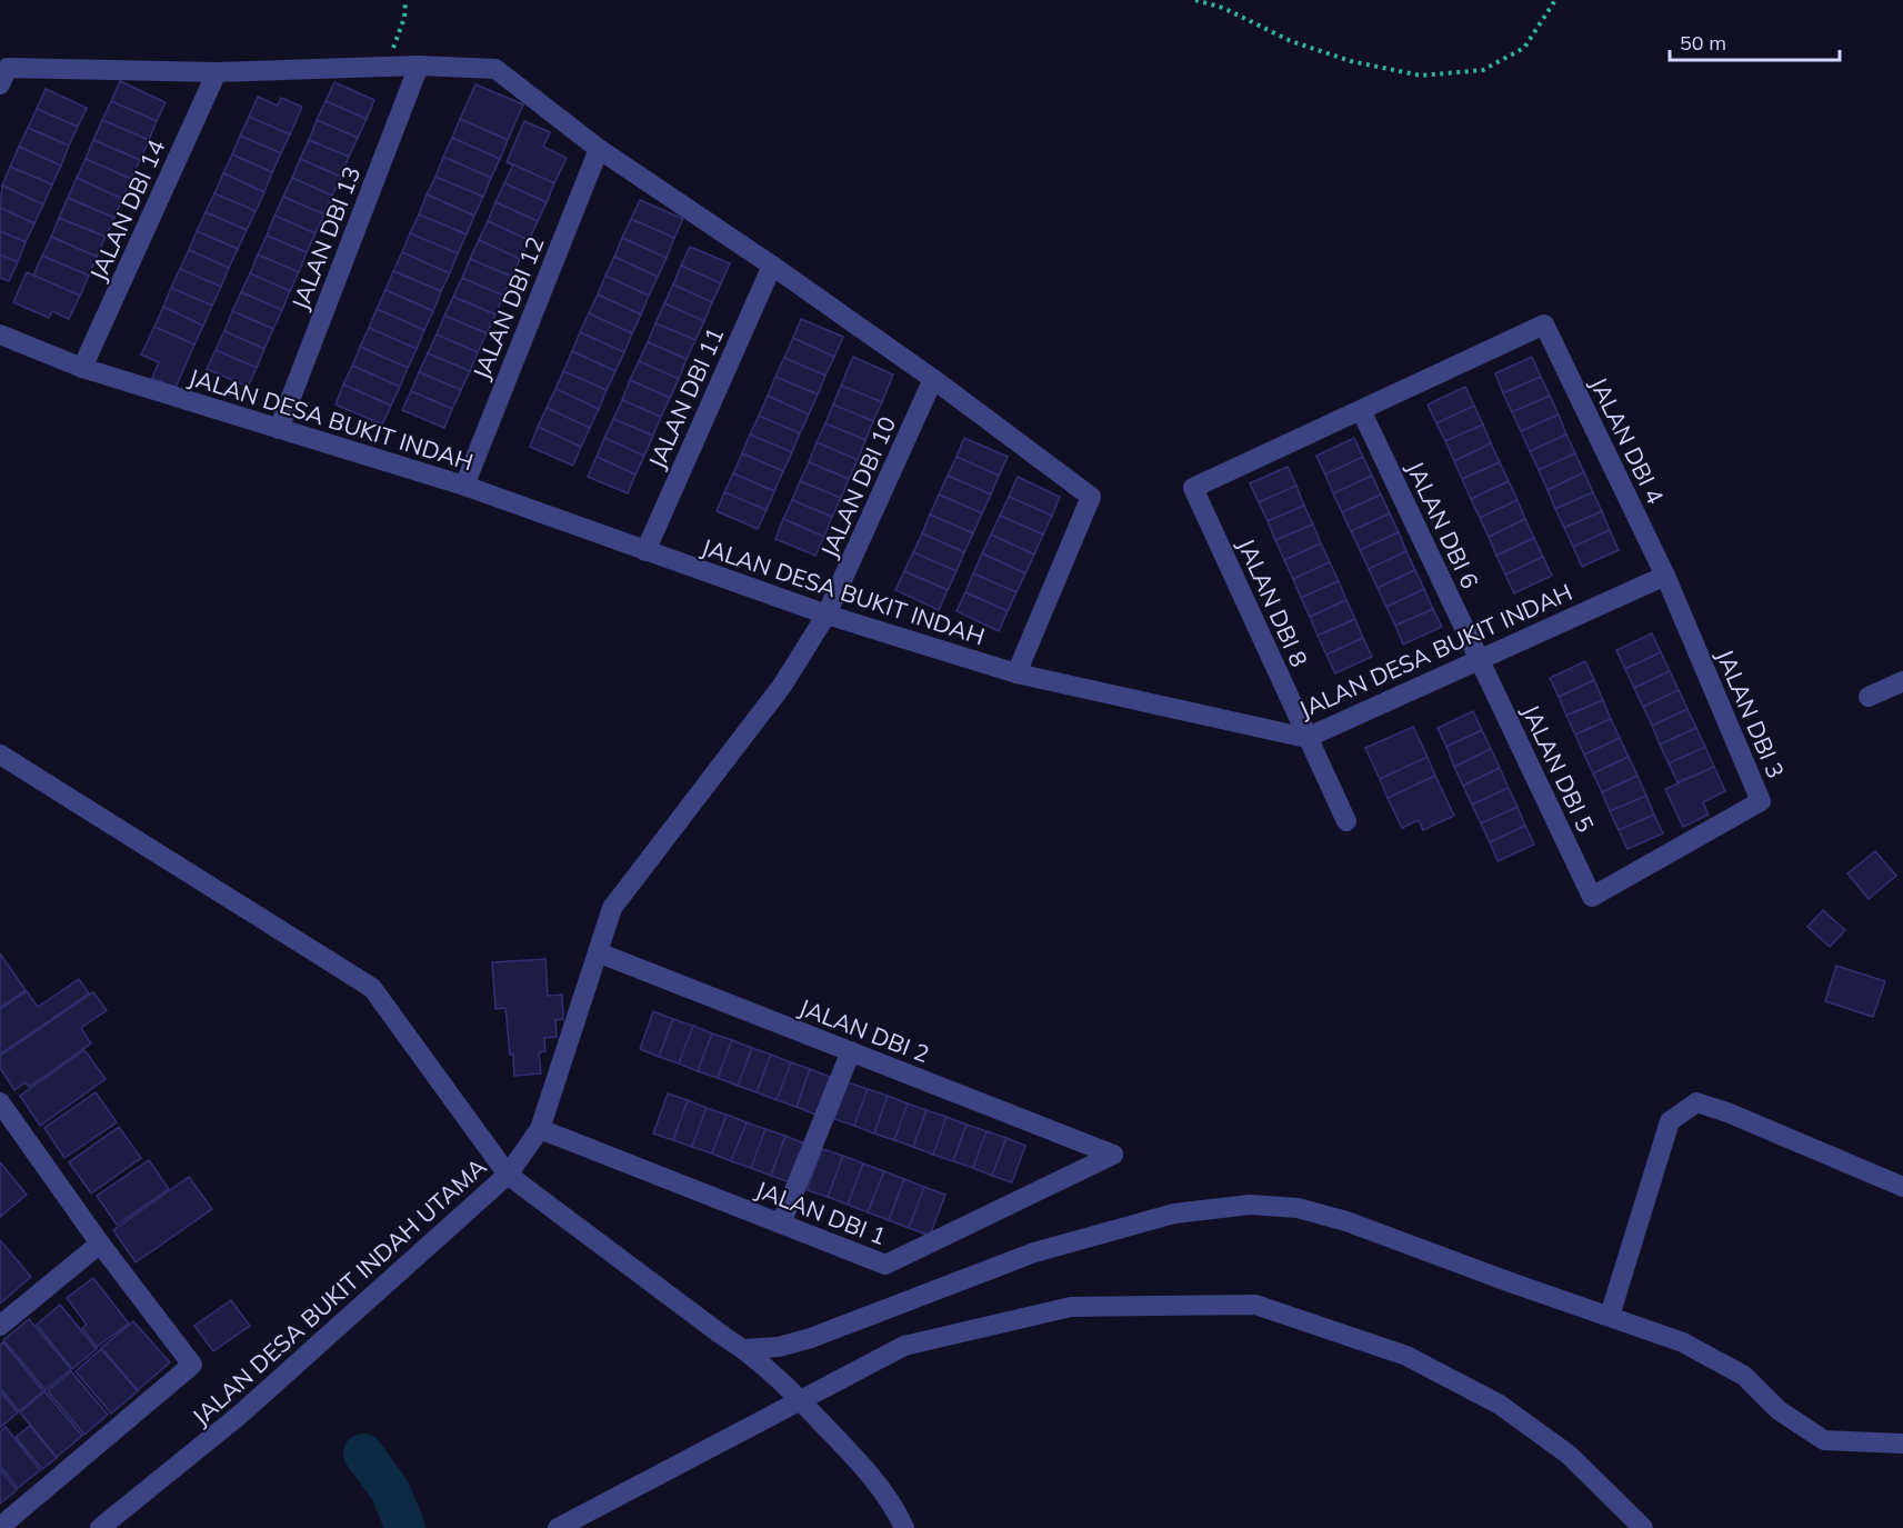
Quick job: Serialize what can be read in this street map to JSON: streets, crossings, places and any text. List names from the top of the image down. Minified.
{"streets":{"street":["JALAN DBI 14","JALAN DBI 13","JALAN DBI 12","JALAN DBI 11","JALAN DESA BUKIT INDAH","JALAN DBI 4","JALAN DBI 10","JALAN DBI 6","JALAN DBI 8","JALAN DBI 3","JALAN DBI 5","JALAN DBI 2","JALAN DBI 1","JALAN DESA BUKIT INDAH UTAMA"]},"crossings":[["JALAN DBI 14","JALAN DESA BUKIT INDAH"],["JALAN DBI 13","JALAN DESA BUKIT INDAH"],["JALAN DBI 12","JALAN DESA BUKIT INDAH"],["JALAN DBI 11","JALAN DESA BUKIT INDAH"],["JALAN DESA BUKIT INDAH","JALAN DBI 4"],["JALAN DESA BUKIT INDAH","JALAN DBI 10"],["JALAN DESA BUKIT INDAH","JALAN DBI 6"],["JALAN DESA BUKIT INDAH","JALAN DBI 8"],["JALAN DESA BUKIT INDAH","JALAN DBI 3"],["JALAN DESA BUKIT INDAH","JALAN DBI 5"],["JALAN DESA BUKIT INDAH","JALAN DESA BUKIT INDAH UTAMA"],["JALAN DBI 4","JALAN DBI 6"],["JALAN DBI 4","JALAN DBI 8"],["JALAN DBI 4","JALAN DBI 3"],["JALAN DBI 10","JALAN DESA BUKIT INDAH UTAMA"],["JALAN DBI 6","JALAN DBI 8"],["JALAN DBI 6","JALAN DBI 5"],["JALAN DBI 3","JALAN DBI 5"],["JALAN DBI 2","JALAN DBI 1"],["JALAN DBI 2","JALAN DESA BUKIT INDAH UTAMA"],["JALAN DBI 1","JALAN DESA BUKIT INDAH UTAMA"]],"scale_bar":"50 m"}
